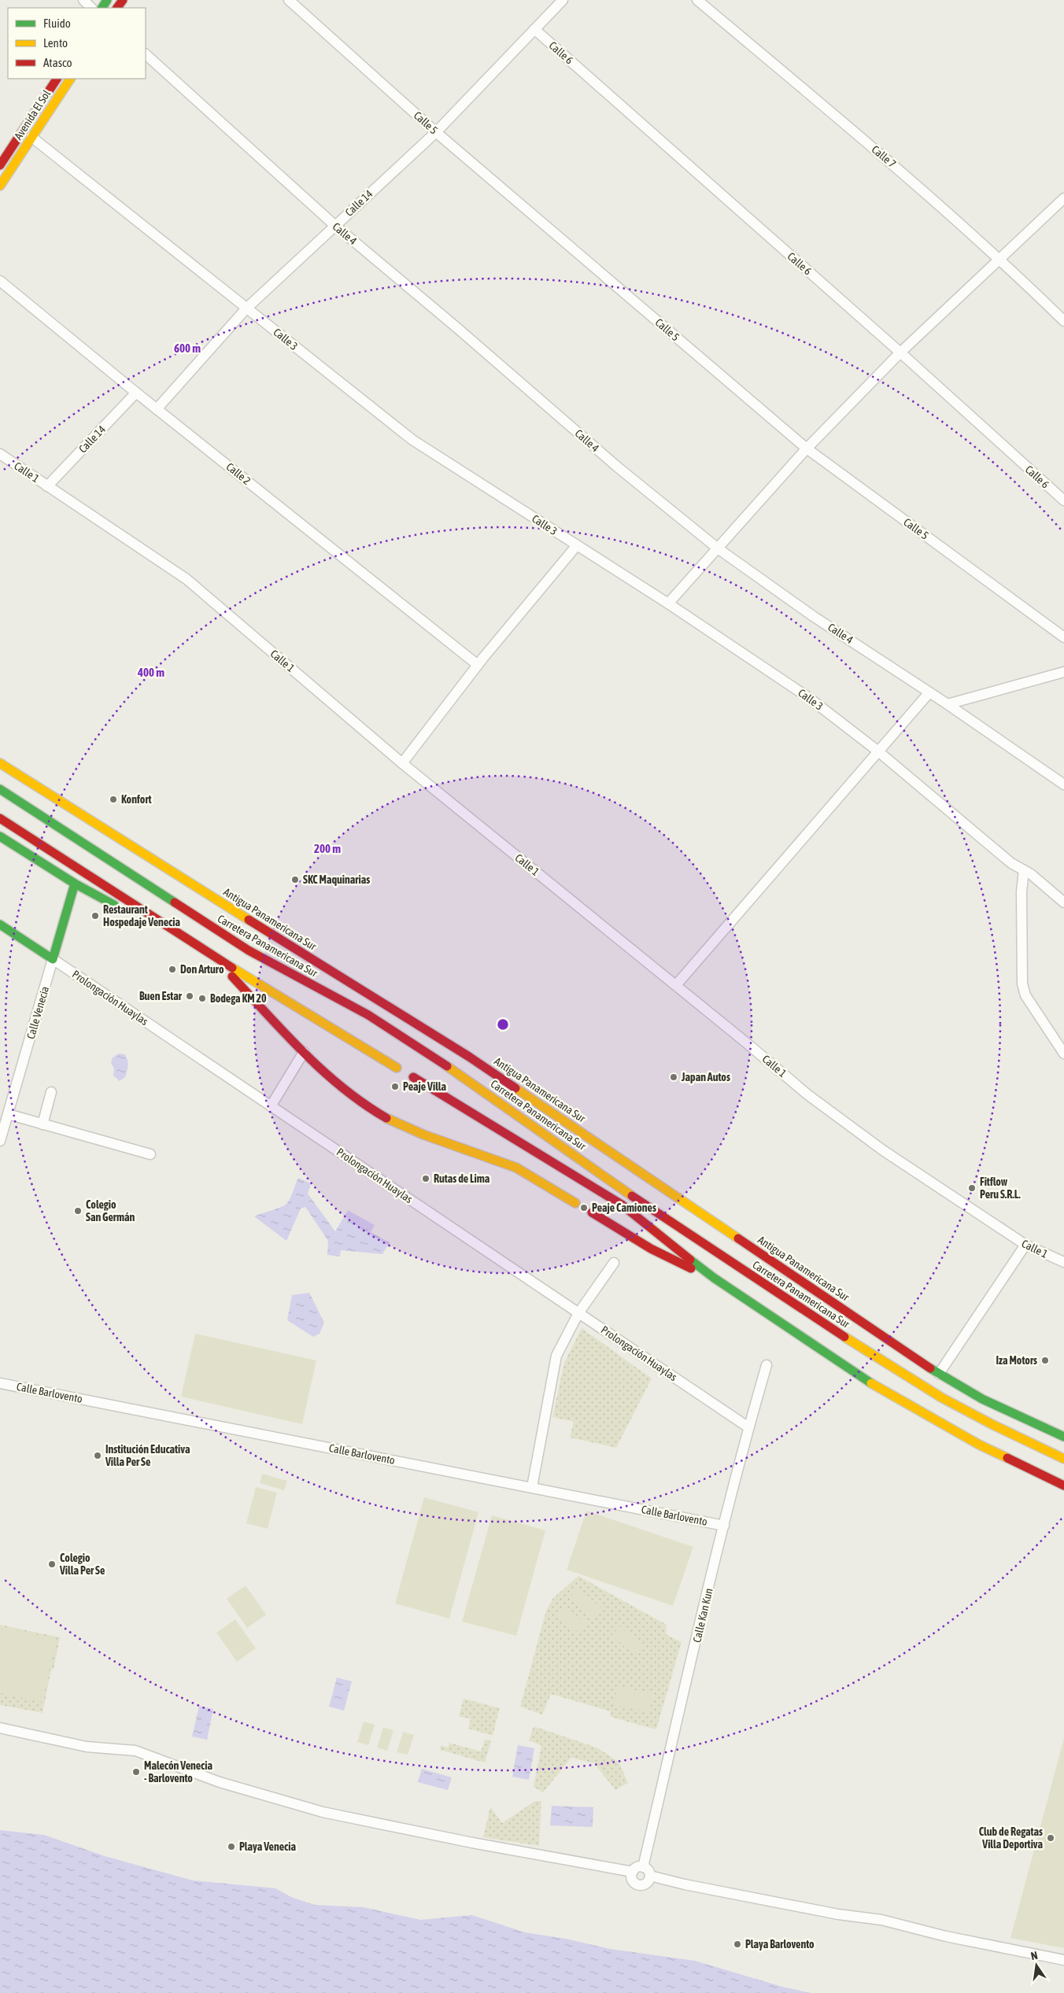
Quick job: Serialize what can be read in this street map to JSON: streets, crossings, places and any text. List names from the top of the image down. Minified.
{"streets":{"main road":["Avenida El Sol","Antigua Panamericana Sur","Carretera Panamericana Sur","Prolongación Huaylas","Calle Venecia"],"street":["Calle 6","Calle 5","Calle 7","Calle 14","Calle 4","Calle 3","Calle 1","Calle 2","Calle Barlovento","Calle Kan Kun"]},"crossings":[["Calle 6","Calle 14"],["Avenida El Sol","Calle 3"],["Calle 5","Calle 14"],["Calle 14","Calle 4"],["Calle 14","Calle 3"],["Calle 14","Calle 1"],["Calle 14","Calle 2"],["Prolongación Huaylas","Calle Venecia"],["Prolongación Huaylas","Calle Kan Kun"],["Calle Barlovento","Calle Kan Kun"]],"places":["Konfort","SKC Maquinarias","Restaurant Hospedaje Venecia","Don Arturo","Buen Estar","Bodega KM 20","Japan Autos","Peaje Villa","Rutas de Lima","Fitflow Peru S.R.L.","Peaje Camiones","Colegio San Germán","Iza Motors","Institución Educativa Villa Per Se","Colegio Villa Per Se","Malecón Venecia - Barlovento","Club de Regatas Villa Deportiva","Playa Venecia","Playa Barlovento"],"legend":["Fluido","Lento","Atasco"],"north":"top","rings":["600 m","400 m","200 m"]}
